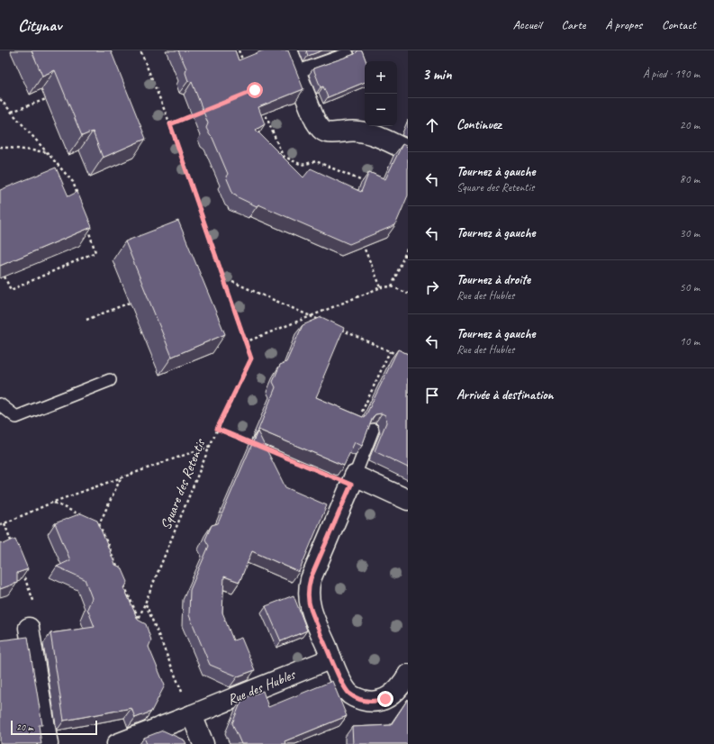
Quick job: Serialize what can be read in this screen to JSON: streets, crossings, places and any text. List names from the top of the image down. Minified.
{"streets":{"street":["Rue des Hubles"],"path":["Square des Retentis"]},"scale_bar":"20 m","page":{"header":"Citynav","nav":["Accueil","Carte","À propos","Contact"],"heading":["3 min","À pied · 190 m"],"map_buttons":["+","−"],"list":[["Continuez","20 m"],["Tournez à gauche","Square des Retentis","80 m"],["Tournez à gauche","30 m"],["Tournez à droite","Rue des Hubles","50 m"],["Tournez à gauche","Rue des Hubles","10 m"],"Arrivée à destination"],"scale":"20 m"}}
